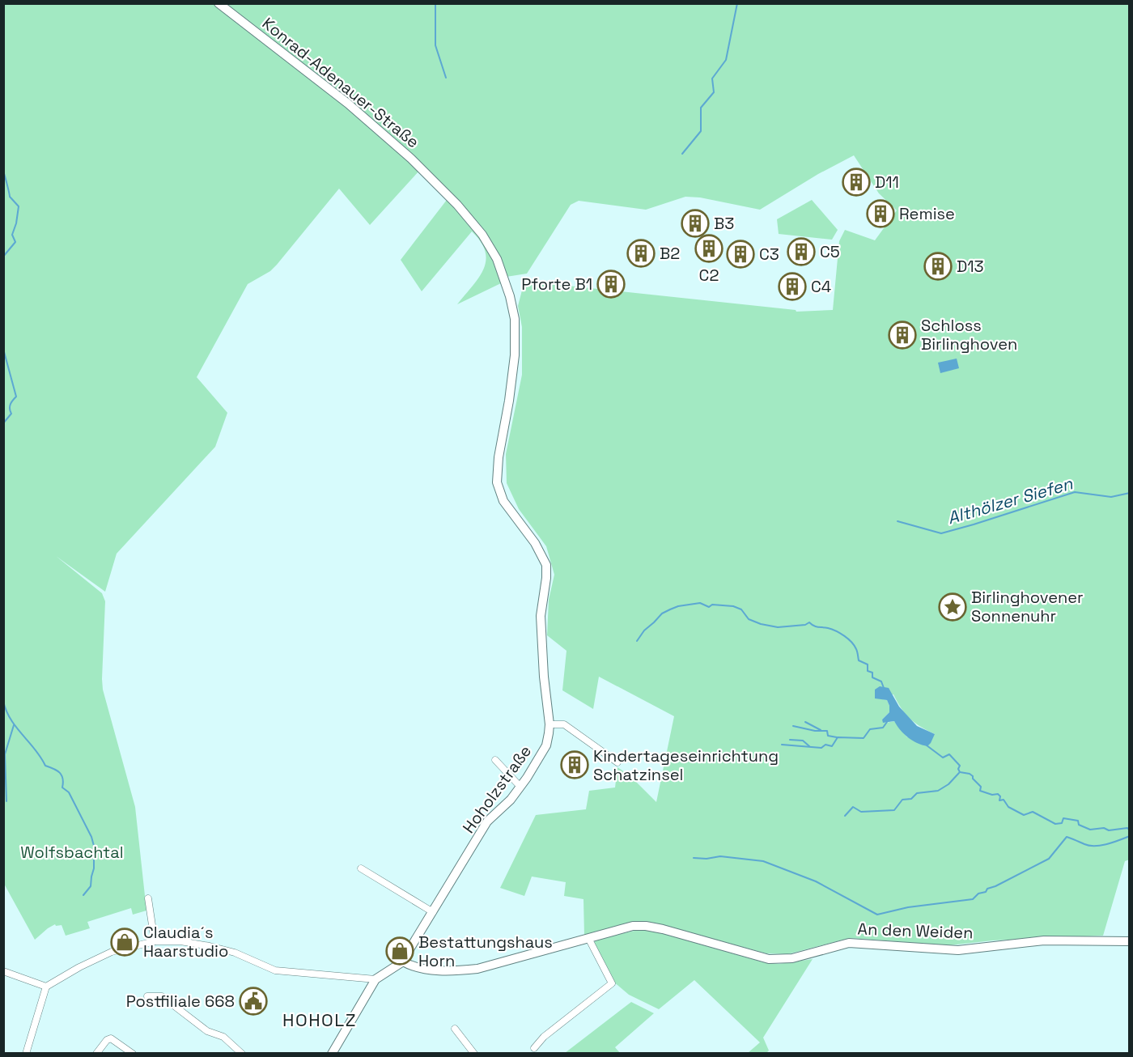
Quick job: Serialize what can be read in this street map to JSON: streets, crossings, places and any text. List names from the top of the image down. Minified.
{"streets":{"street":["Konrad-Adenauer-Straße","Hoholzstraße","An den Weiden"]},"crossings":[["Konrad-Adenauer-Straße","Hoholzstraße"],["Hoholzstraße","An den Weiden"]],"districts":["HOHOLZ"],"water":["Althölzer Siefen"],"parks":["Wolfsbachtal"],"places":{"building":["D11","Remise","B3","C2","C5","B2","C3","D13","Pforte B1","C4","Schloss Birlinghoven","Kindertageseinrichtung Schatzinsel"],"place":["Birlinghovener Sonnenuhr"],"shop":["Claudia´s Haarstudio","Bestattungshaus Horn"],"public building":["Postfiliale 668"]}}
